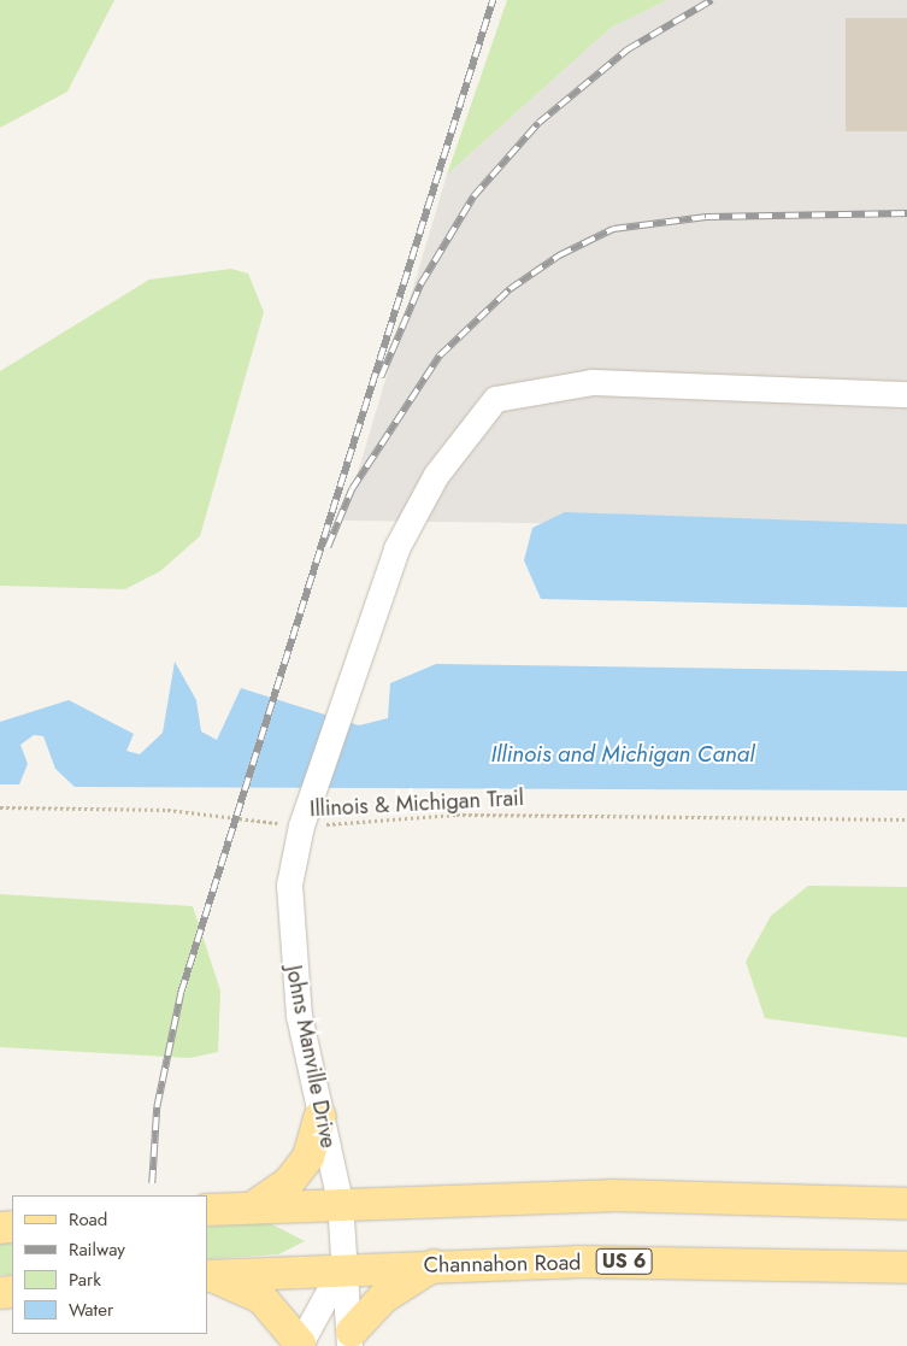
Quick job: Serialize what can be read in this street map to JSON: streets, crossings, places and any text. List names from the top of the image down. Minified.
{"streets":{"main road":["US 6","Channahon Road"],"street":["Johns Manville Drive"],"path":["Illinois & Michigan Trail"]},"crossings":[["Illinois & Michigan Trail","Johns Manville Drive"],["Johns Manville Drive","Channahon Road"]],"water":["Illinois and Michigan Canal"],"legend":["Road","Railway","Park","Water"]}
